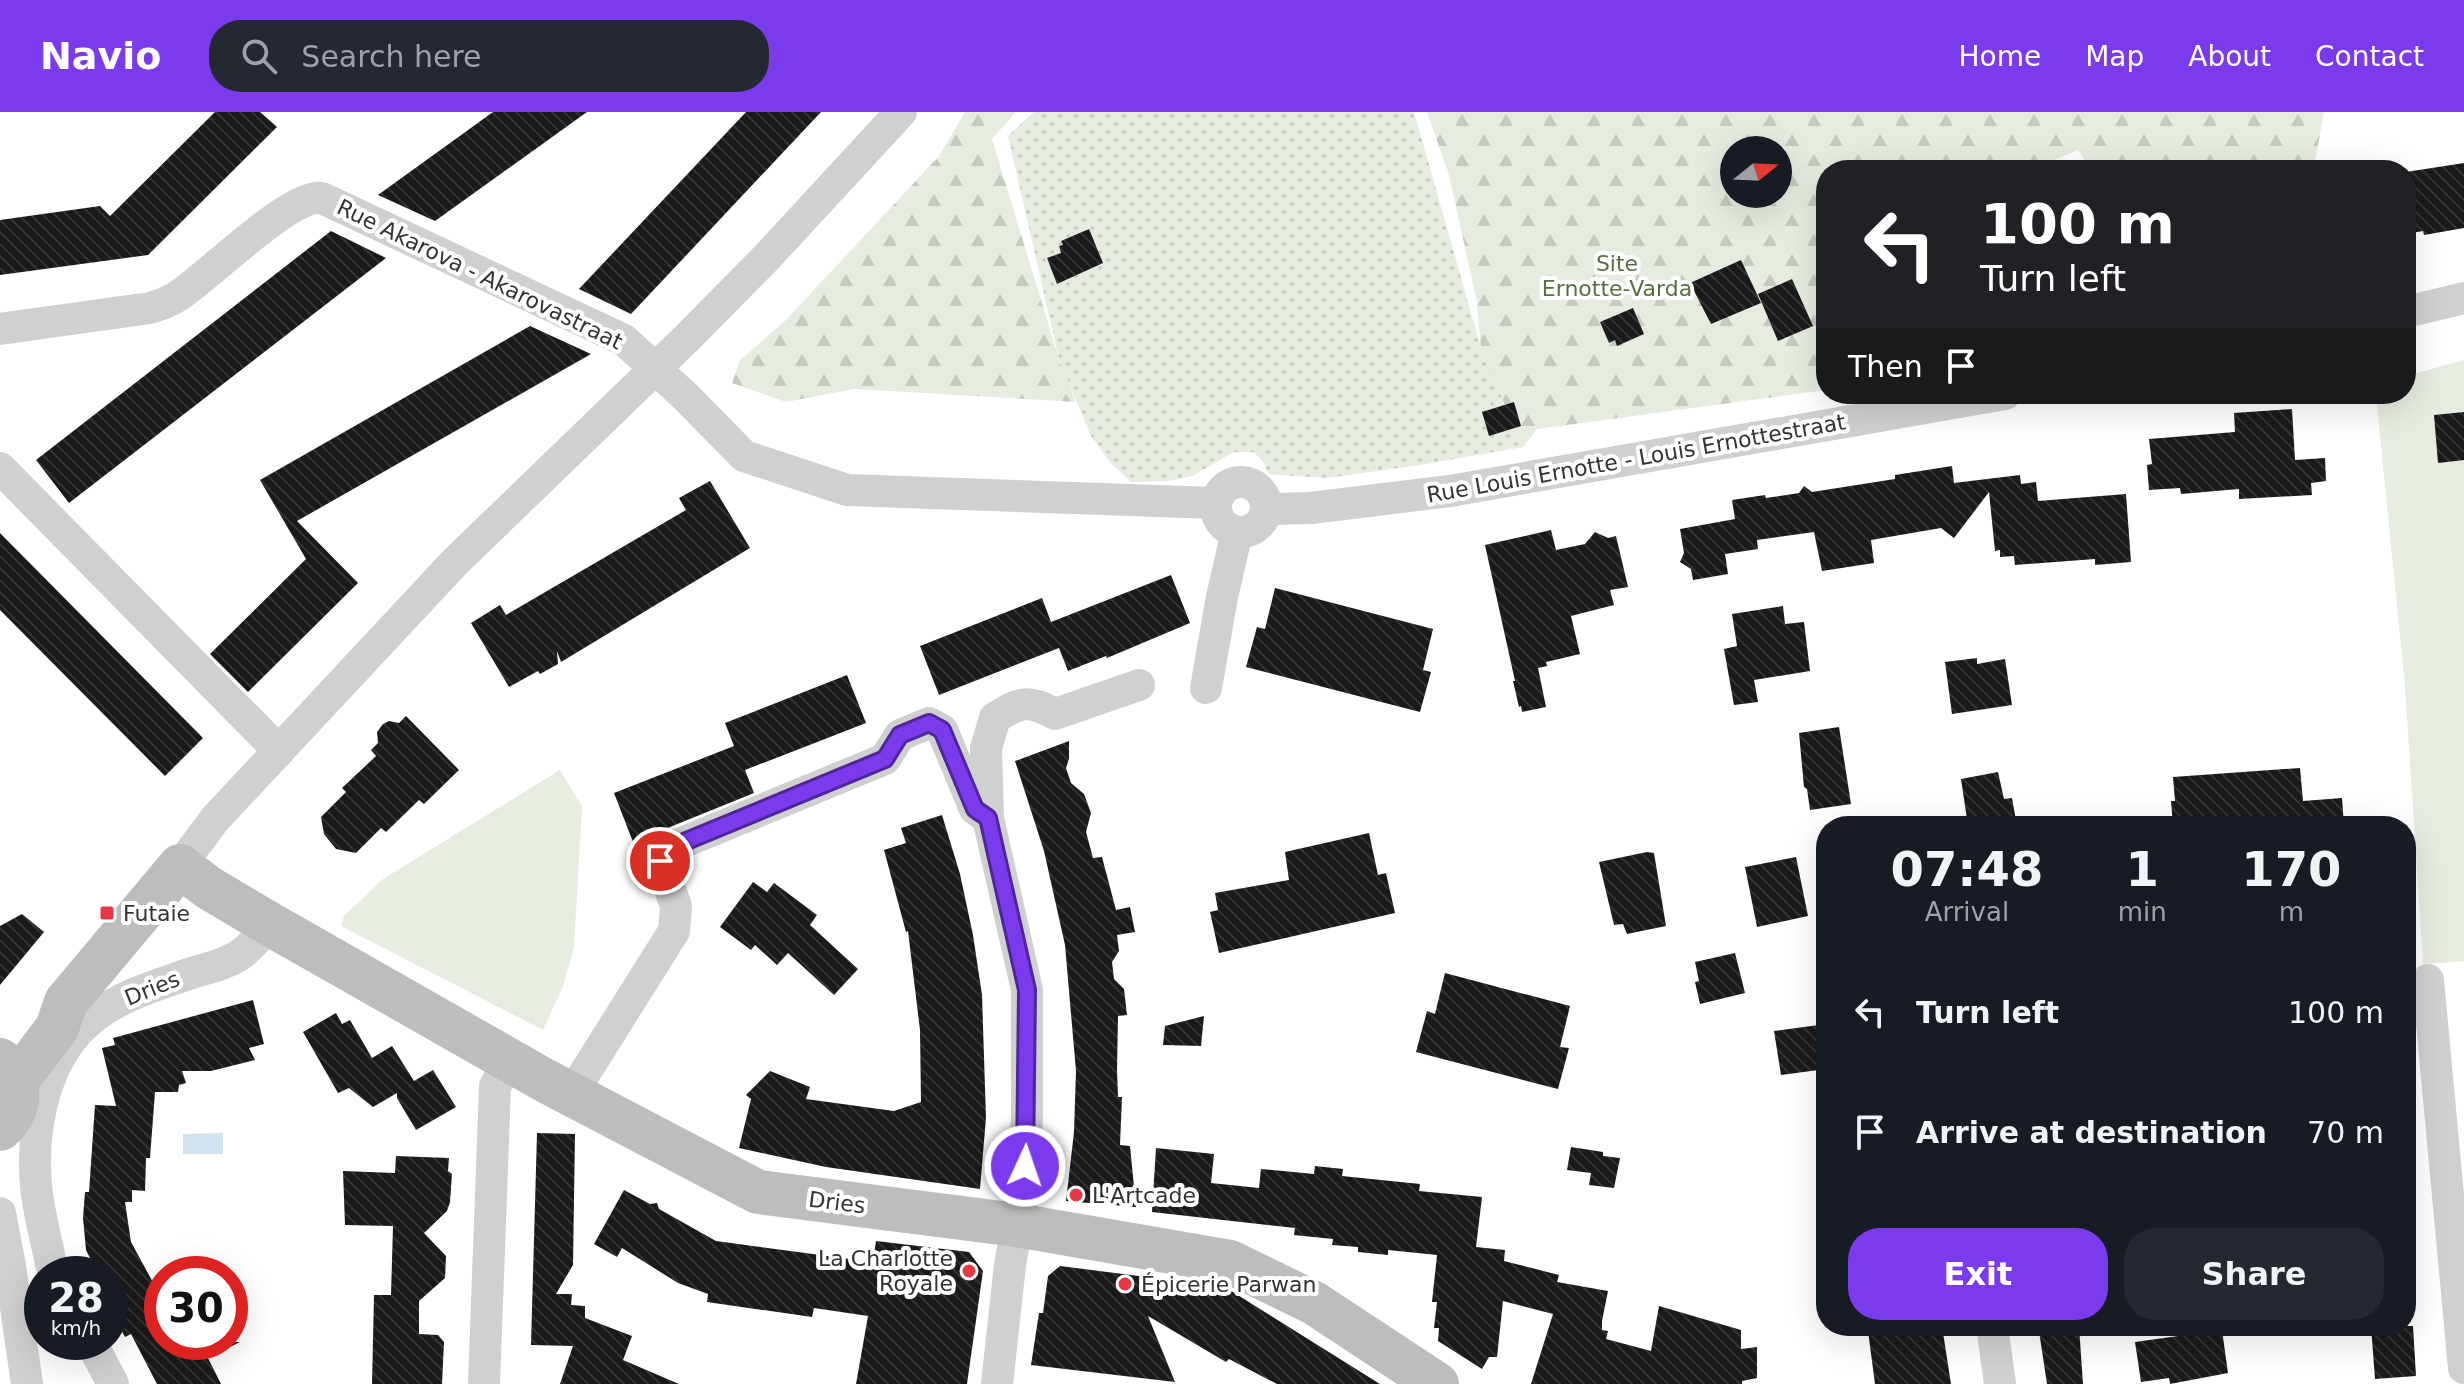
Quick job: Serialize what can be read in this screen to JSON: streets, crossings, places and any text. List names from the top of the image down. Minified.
{"streets":{"street":["Rue Akarova - Akarovastraat","Rue Louis Ernotte - Louis Ernottestraat","Dries"]},"parks":["Site Ernotte-Varda"],"places":{"transit":["Futaie"],"other":["L'Artcade","La Charlotte Royale","Épicerie Parwan"]},"north":"right","page":{"header":"Navio","search":"Search here","nav":["Home","Map","About","Contact"],"turn":["100 m","Turn left"],"then":"Then","eta":["07:48","Arrival","1","min","170","m"],"list":[{"name":"Turn left","value":"100 m"},{"name":"Arrive at destination","value":"70 m"}],"buttons":["Exit","Share"],"speed":"28 km/h","limit":"30"}}
